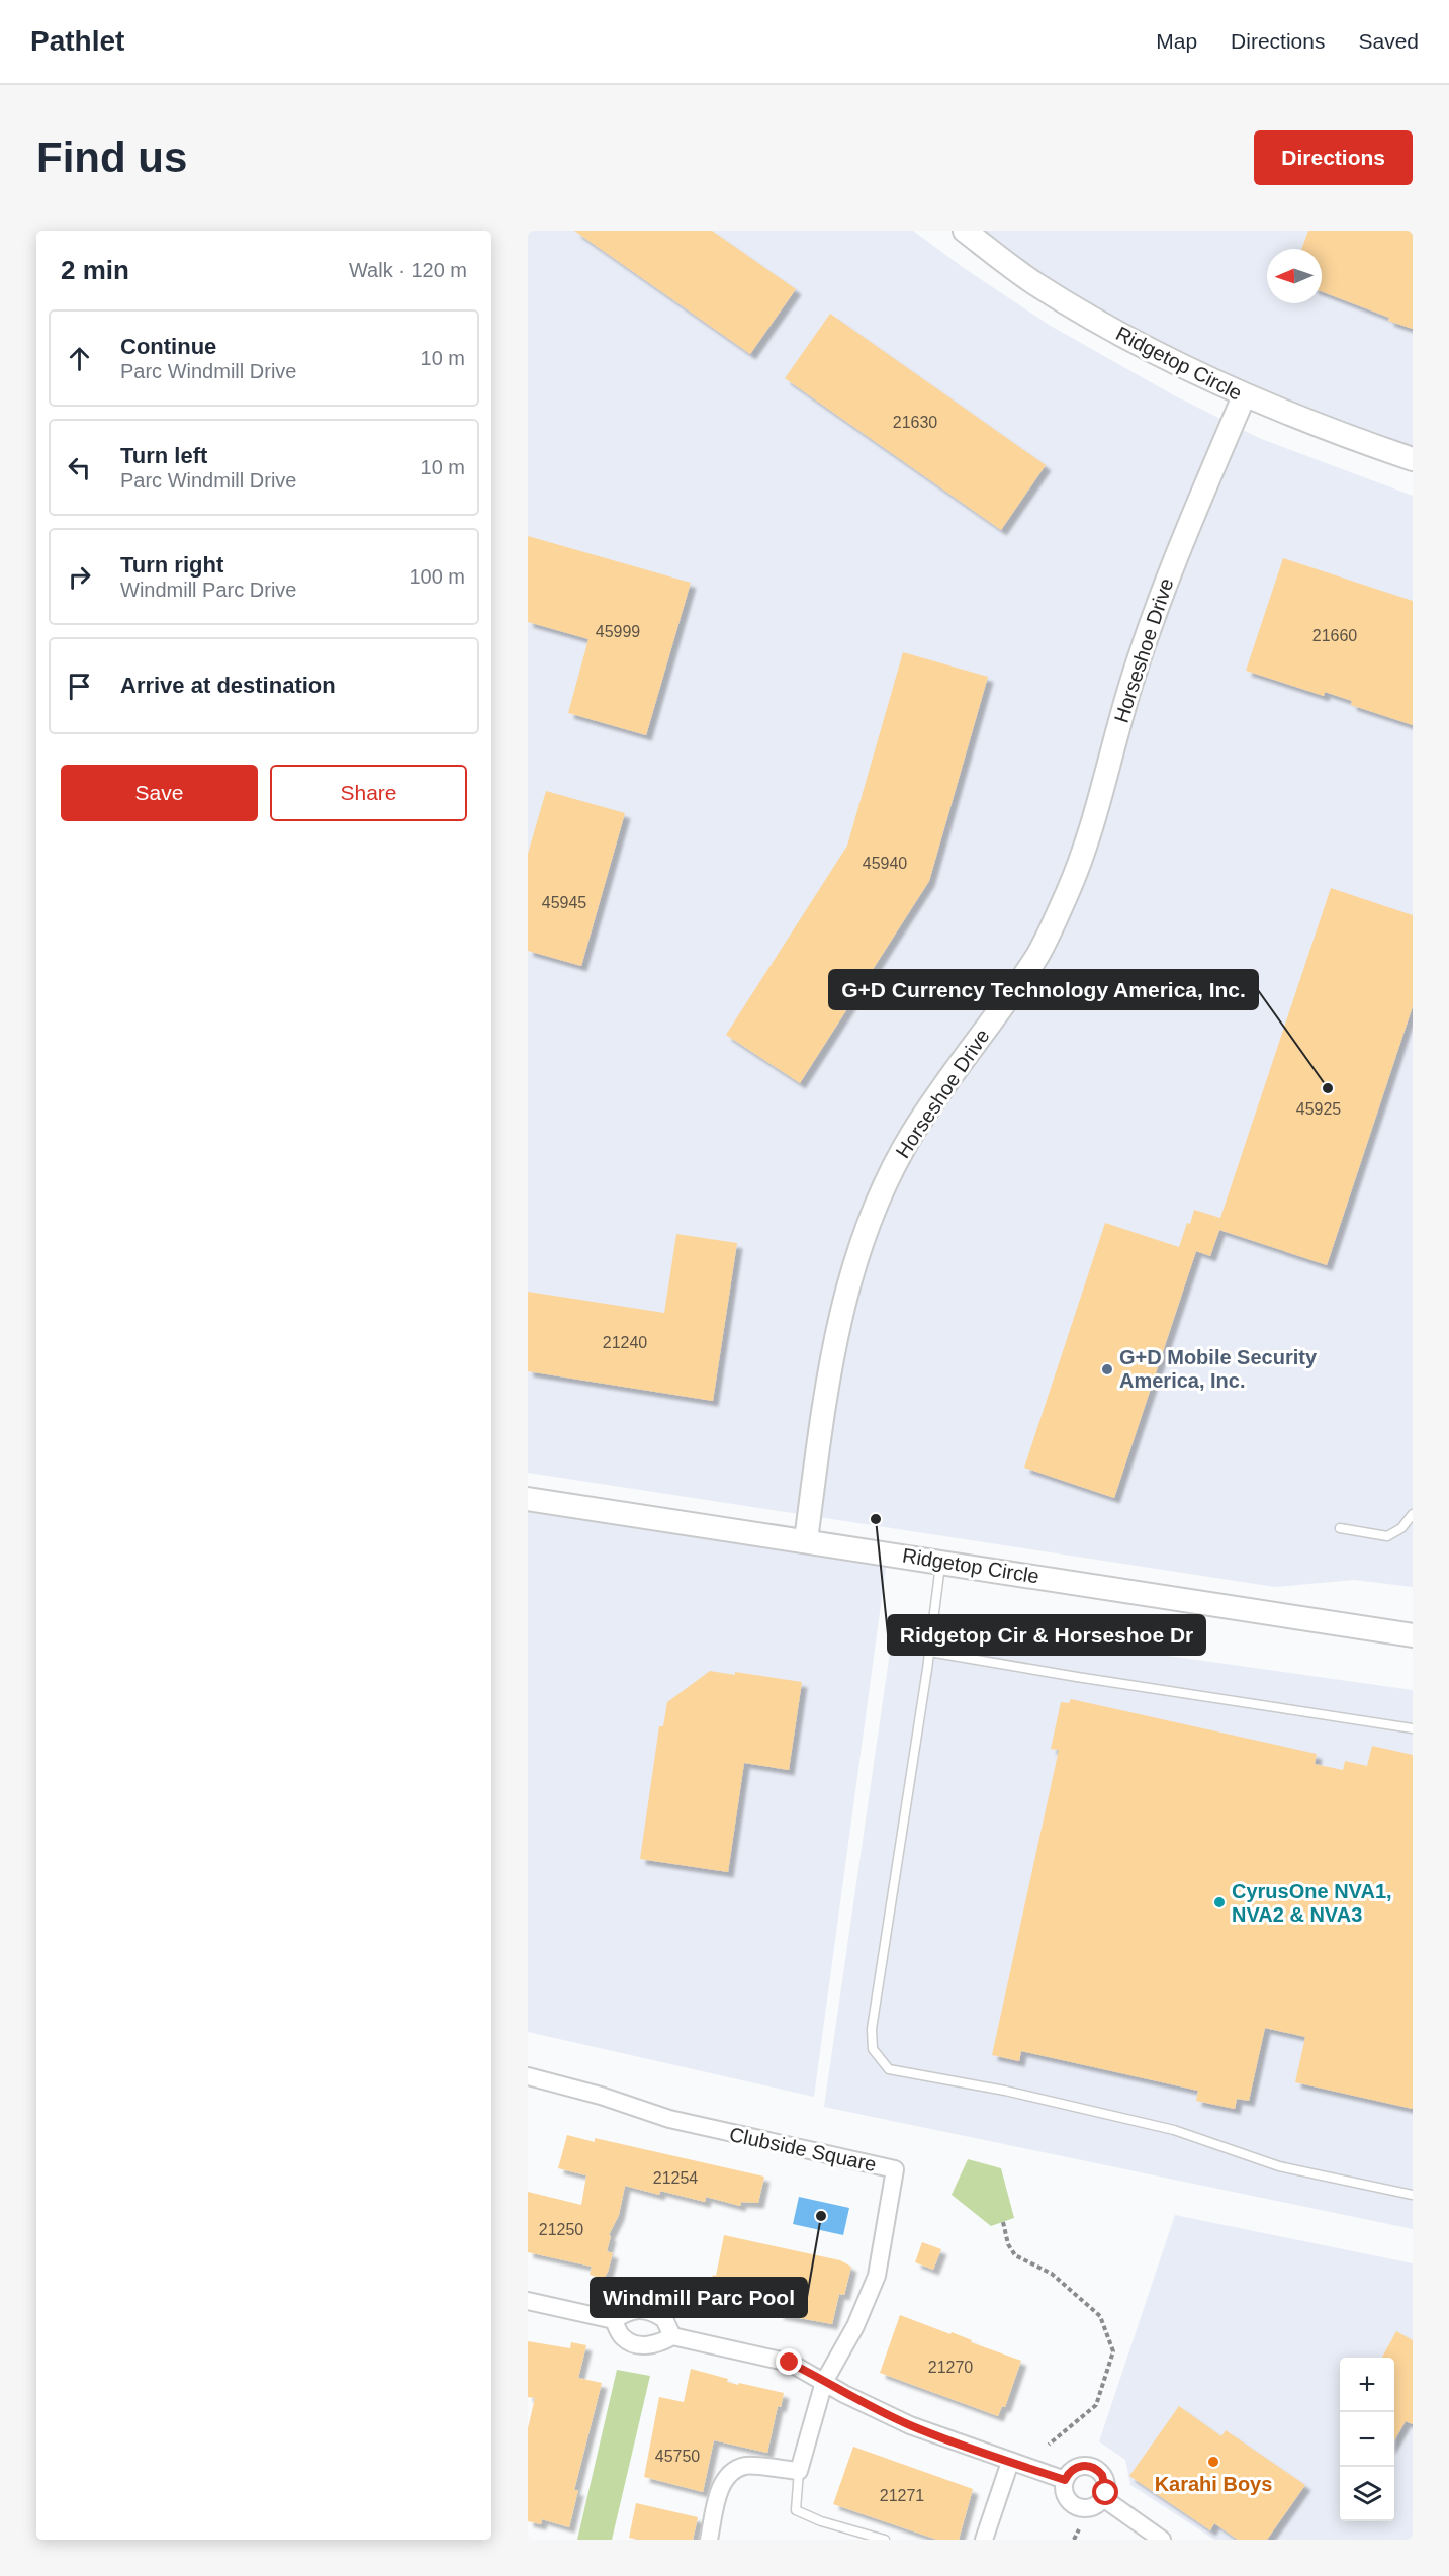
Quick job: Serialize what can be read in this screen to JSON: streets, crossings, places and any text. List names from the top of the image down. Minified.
{"streets":{"street":["Ridgetop Circle","Horseshoe Drive","Clubside Square"]},"crossings":[["Ridgetop Circle","Horseshoe Drive"]],"places":["G+D Currency Technology America, Inc.","G+D Mobile Security America, Inc.","Ridgetop Cir & Horseshoe Dr","CyrusOne NVA1, NVA2 & NVA3","Windmill Parc Pool","Karahi Boys"],"house_numbers":["21630","45999","21660","45940","45945","45925","21240","21254","21250","21270","45750","21271"],"north":"left","page":{"header":"Pathlet","nav":["Map","Directions","Saved"],"buttons":["Directions",["Save","Share"]],"title":"Find us","heading":["2 min","Walk · 120 m"],"list":[["Continue","Parc Windmill Drive","10 m"],["Turn left","Parc Windmill Drive","10 m"],["Turn right","Windmill Parc Drive","100 m"],"Arrive at destination"],"map_buttons":["+","−"]}}
